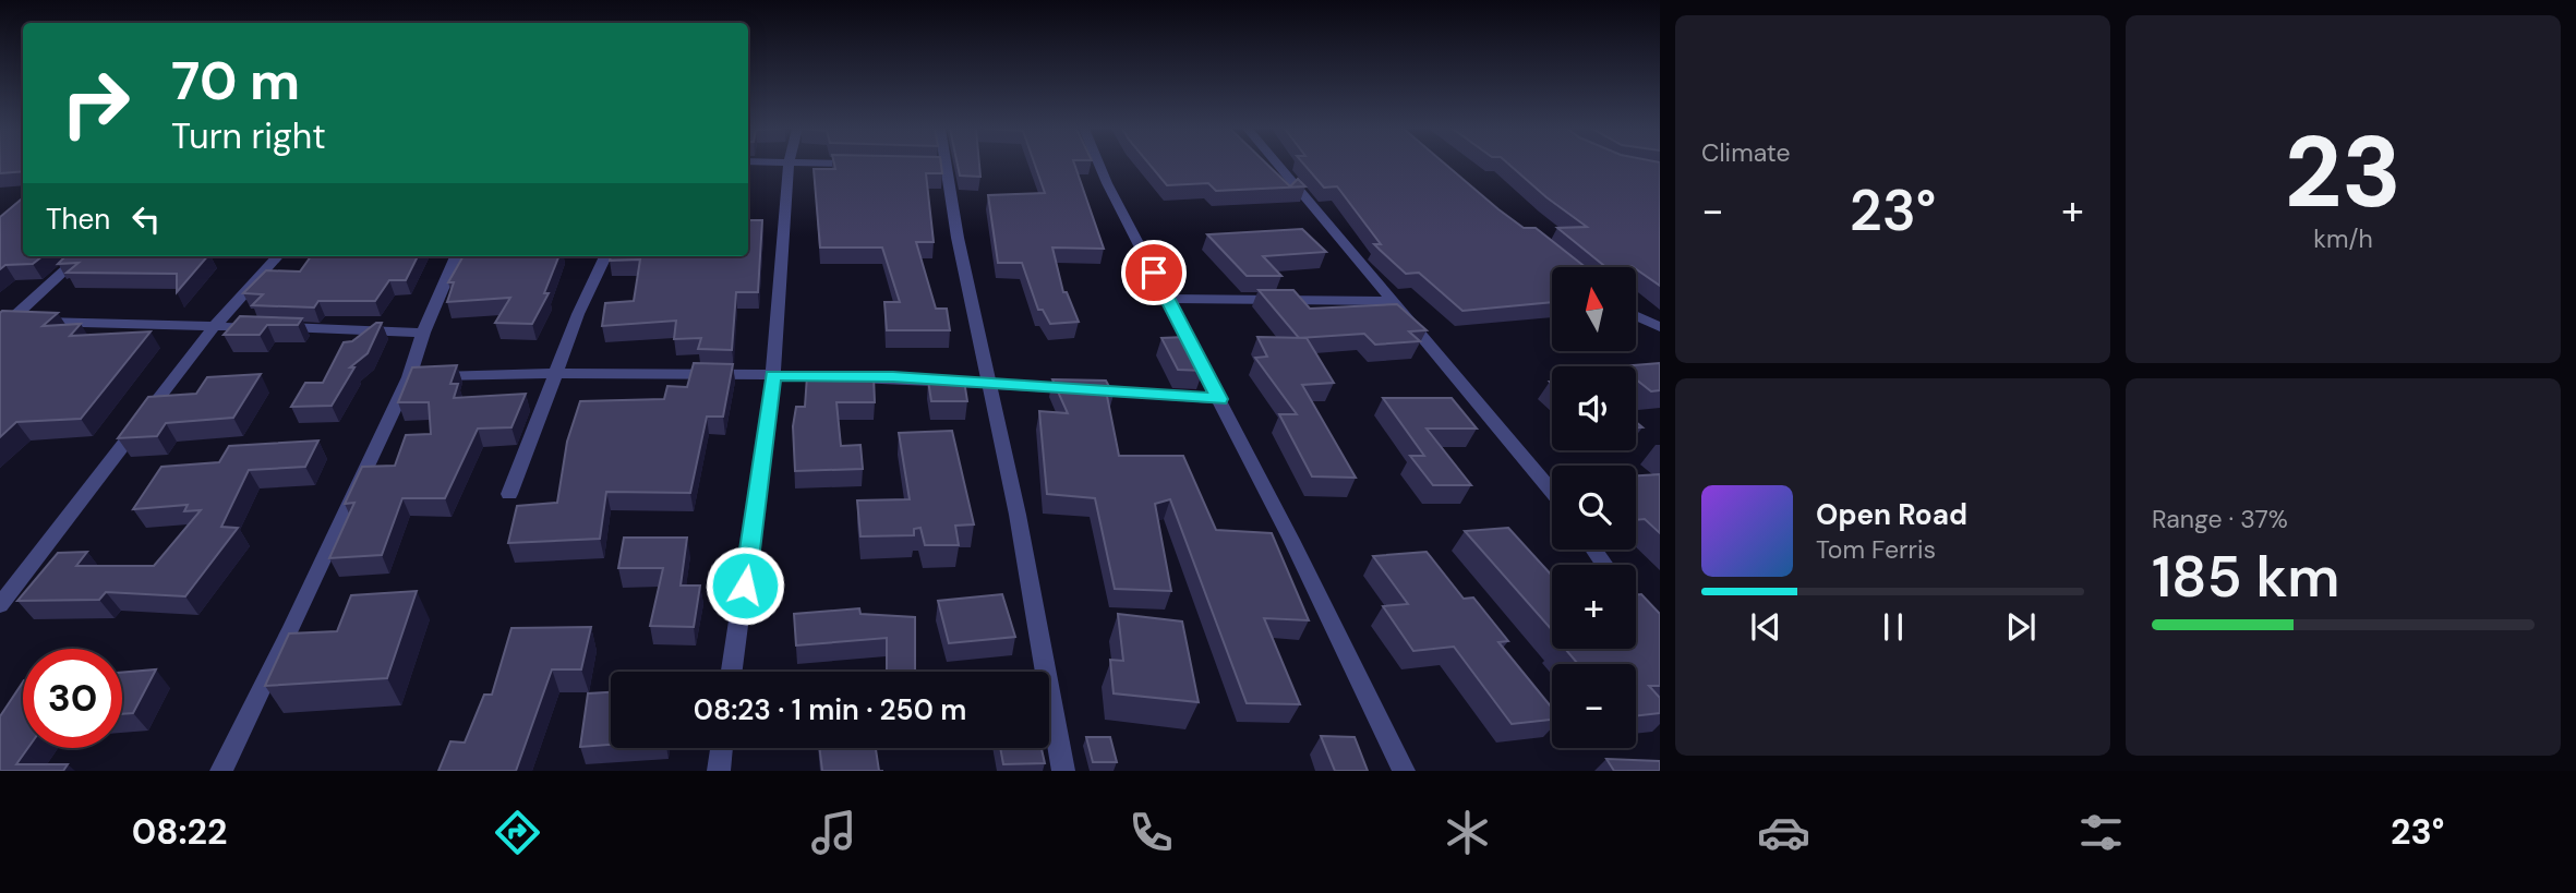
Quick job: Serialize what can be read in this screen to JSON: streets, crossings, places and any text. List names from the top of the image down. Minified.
{"north":"top","page":{"tile":["Climate",["23","km/h"],["Range · 37%","185 km"]],"turn":["70 m","Turn right"],"heat":["−","23°","+"],"then":"Then","map_buttons":["+","−"],"song":["Open Road","Tom Ferris"],"limit":"30","trip":"08:23 · 1 min · 250 m","tabs":["08:22","23°"]}}
